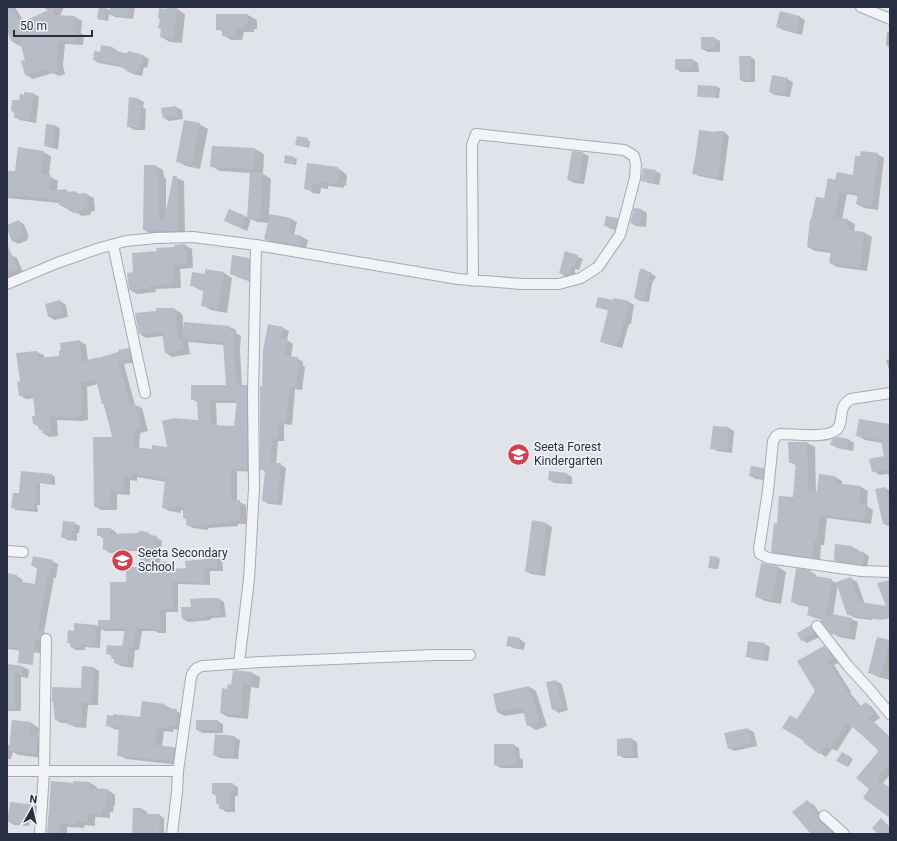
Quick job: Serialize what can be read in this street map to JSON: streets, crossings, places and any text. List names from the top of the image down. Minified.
{"places":{"school or university":["Seeta Forest Kindergarten","Seeta Secondary School"]},"scale_bar":"50 m","north":"top"}
